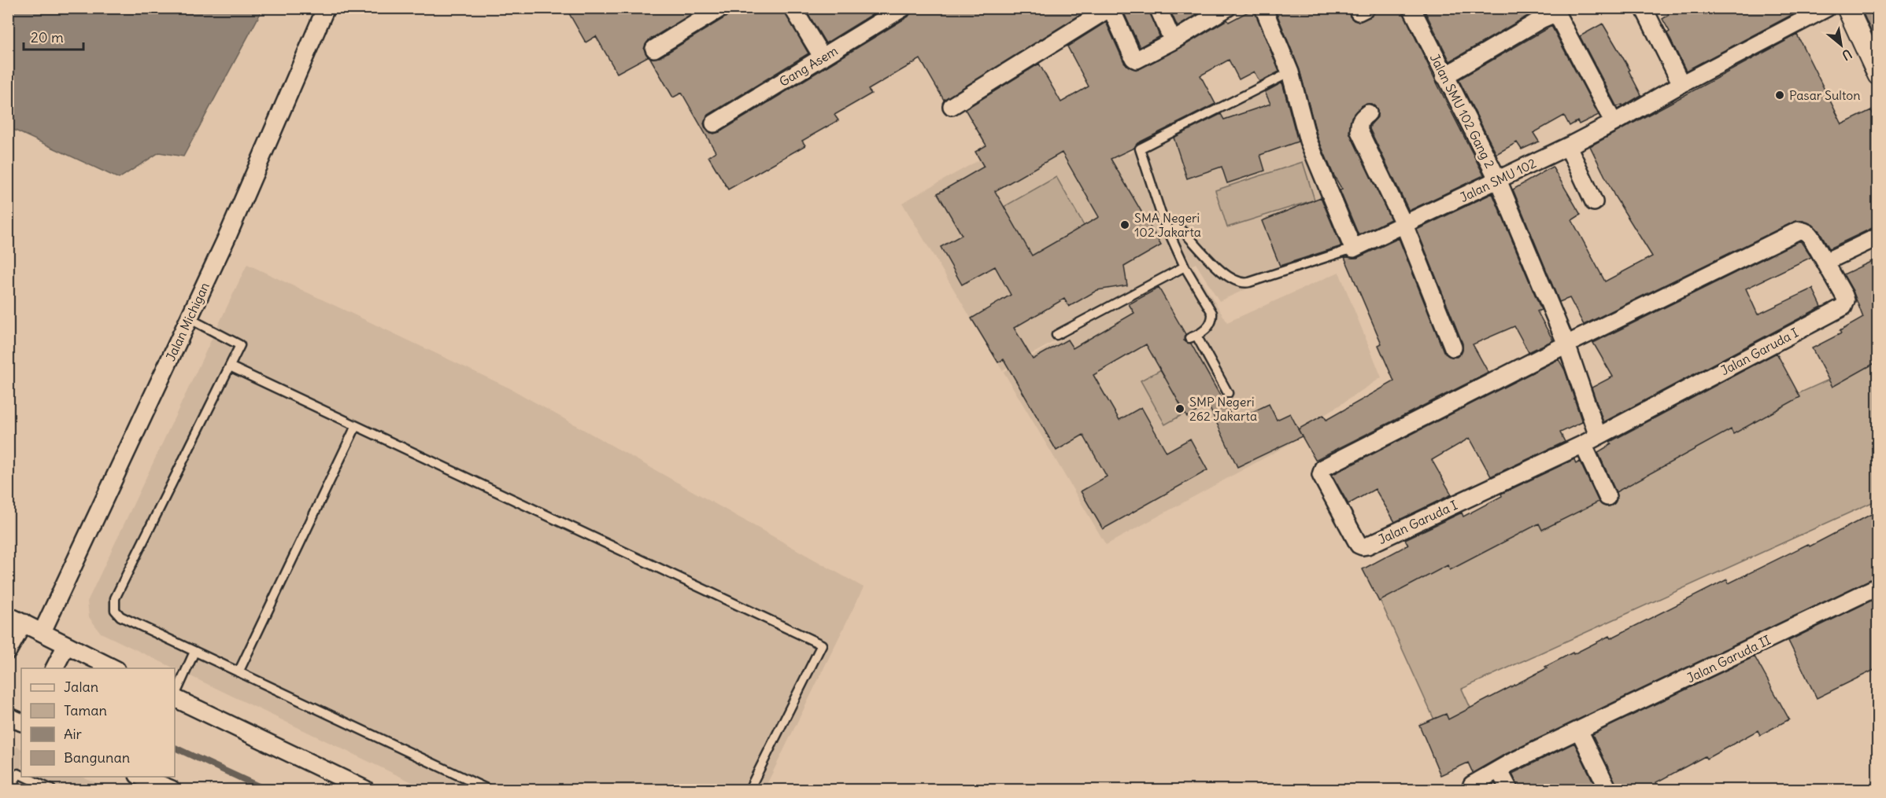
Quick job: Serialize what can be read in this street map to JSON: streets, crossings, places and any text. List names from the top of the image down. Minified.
{"streets":{"street":["Gang Asem","Jalan SMU 102 Gang 2","Jalan SMU 102","Jalan Michigan","Jalan Garuda I","Jalan Garuda II"]},"crossings":[["Jalan SMU 102 Gang 2","Jalan SMU 102"],["Jalan SMU 102 Gang 2","Jalan Garuda I"]],"places":["Pasar Sulton","SMA Negeri 102 Jakarta","SMP Negeri 262 Jakarta"],"legend":["Jalan","Taman","Air","Bangunan"],"scale_bar":"20 m","north":"bottom right"}
